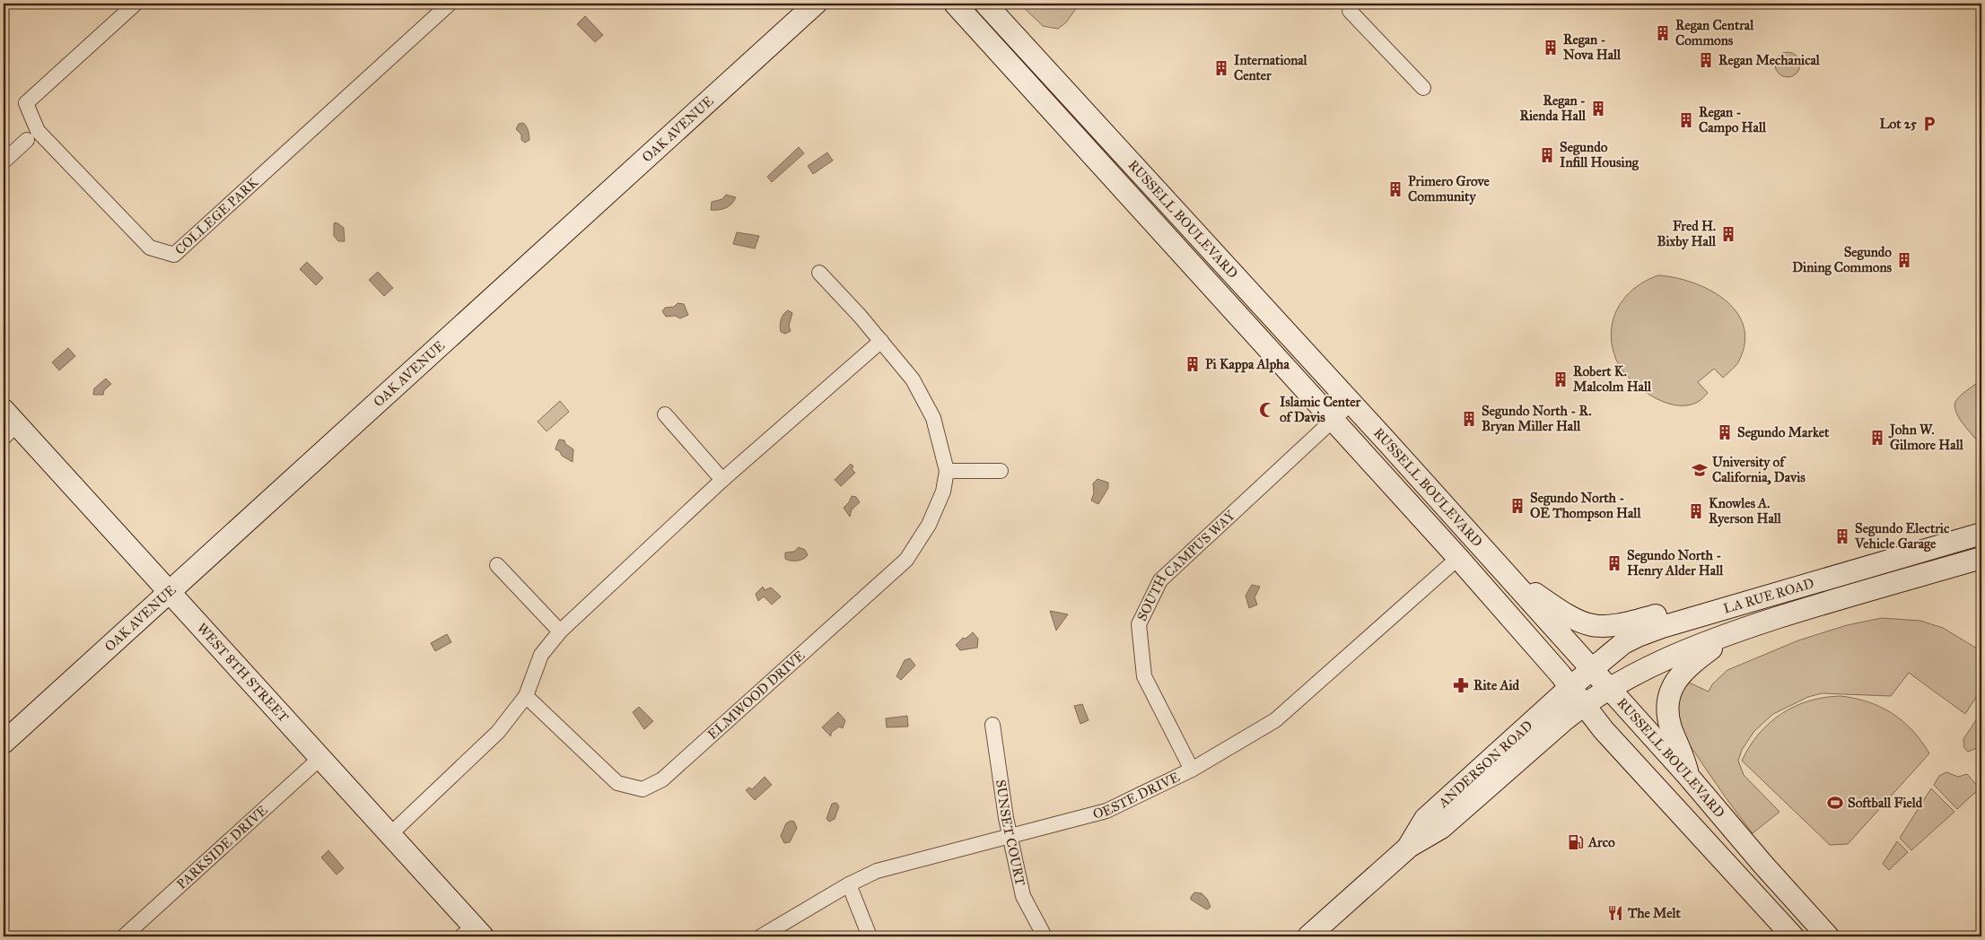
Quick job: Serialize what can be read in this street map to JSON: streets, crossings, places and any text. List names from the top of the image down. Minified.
{"streets":{"main road":["OAK AVENUE","RUSSELL BOULEVARD","LA RUE ROAD","WEST 8TH STREET","ANDERSON ROAD"],"street":["COLLEGE PARK","SOUTH CAMPUS WAY","ELMWOOD DRIVE","OESTE DRIVE","SUNSET COURT","PARKSIDE DRIVE"]},"crossings":[["OAK AVENUE","WEST 8TH STREET"],["RUSSELL BOULEVARD","SOUTH CAMPUS WAY"],["RUSSELL BOULEVARD","LA RUE ROAD"],["RUSSELL BOULEVARD","ANDERSON ROAD"],["RUSSELL BOULEVARD","OESTE DRIVE"],["SOUTH CAMPUS WAY","OESTE DRIVE"],["LA RUE ROAD","ANDERSON ROAD"],["WEST 8TH STREET","PARKSIDE DRIVE"],["OESTE DRIVE","SUNSET COURT"]],"places":{"building":["Regan Central Commons","Regan - Nova Hall","Regan Mechanical","International Center","Regan - Rienda Hall","Regan - Campo Hall","Segundo Infill Housing","Primero Grove Community","Fred H. Bixby Hall","Segundo Dining Commons","Pi Kappa Alpha","Robert K. Malcolm Hall","Segundo North - R. Bryan Miller Hall","Segundo Market","John W. Gilmore Hall","Segundo North - OE Thompson Hall","Knowles A. Ryerson Hall","Segundo Electric Vehicle Garage","Segundo North - Henry Alder Hall"],"parking":["Lot 25"],"mosque":["Islamic Center of Davis"],"school or university":["University of California, Davis"],"pharmacy":["Rite Aid"],"sports":["Softball Field"],"fuel station":["Arco"],"restaurant":["The Melt"]}}
